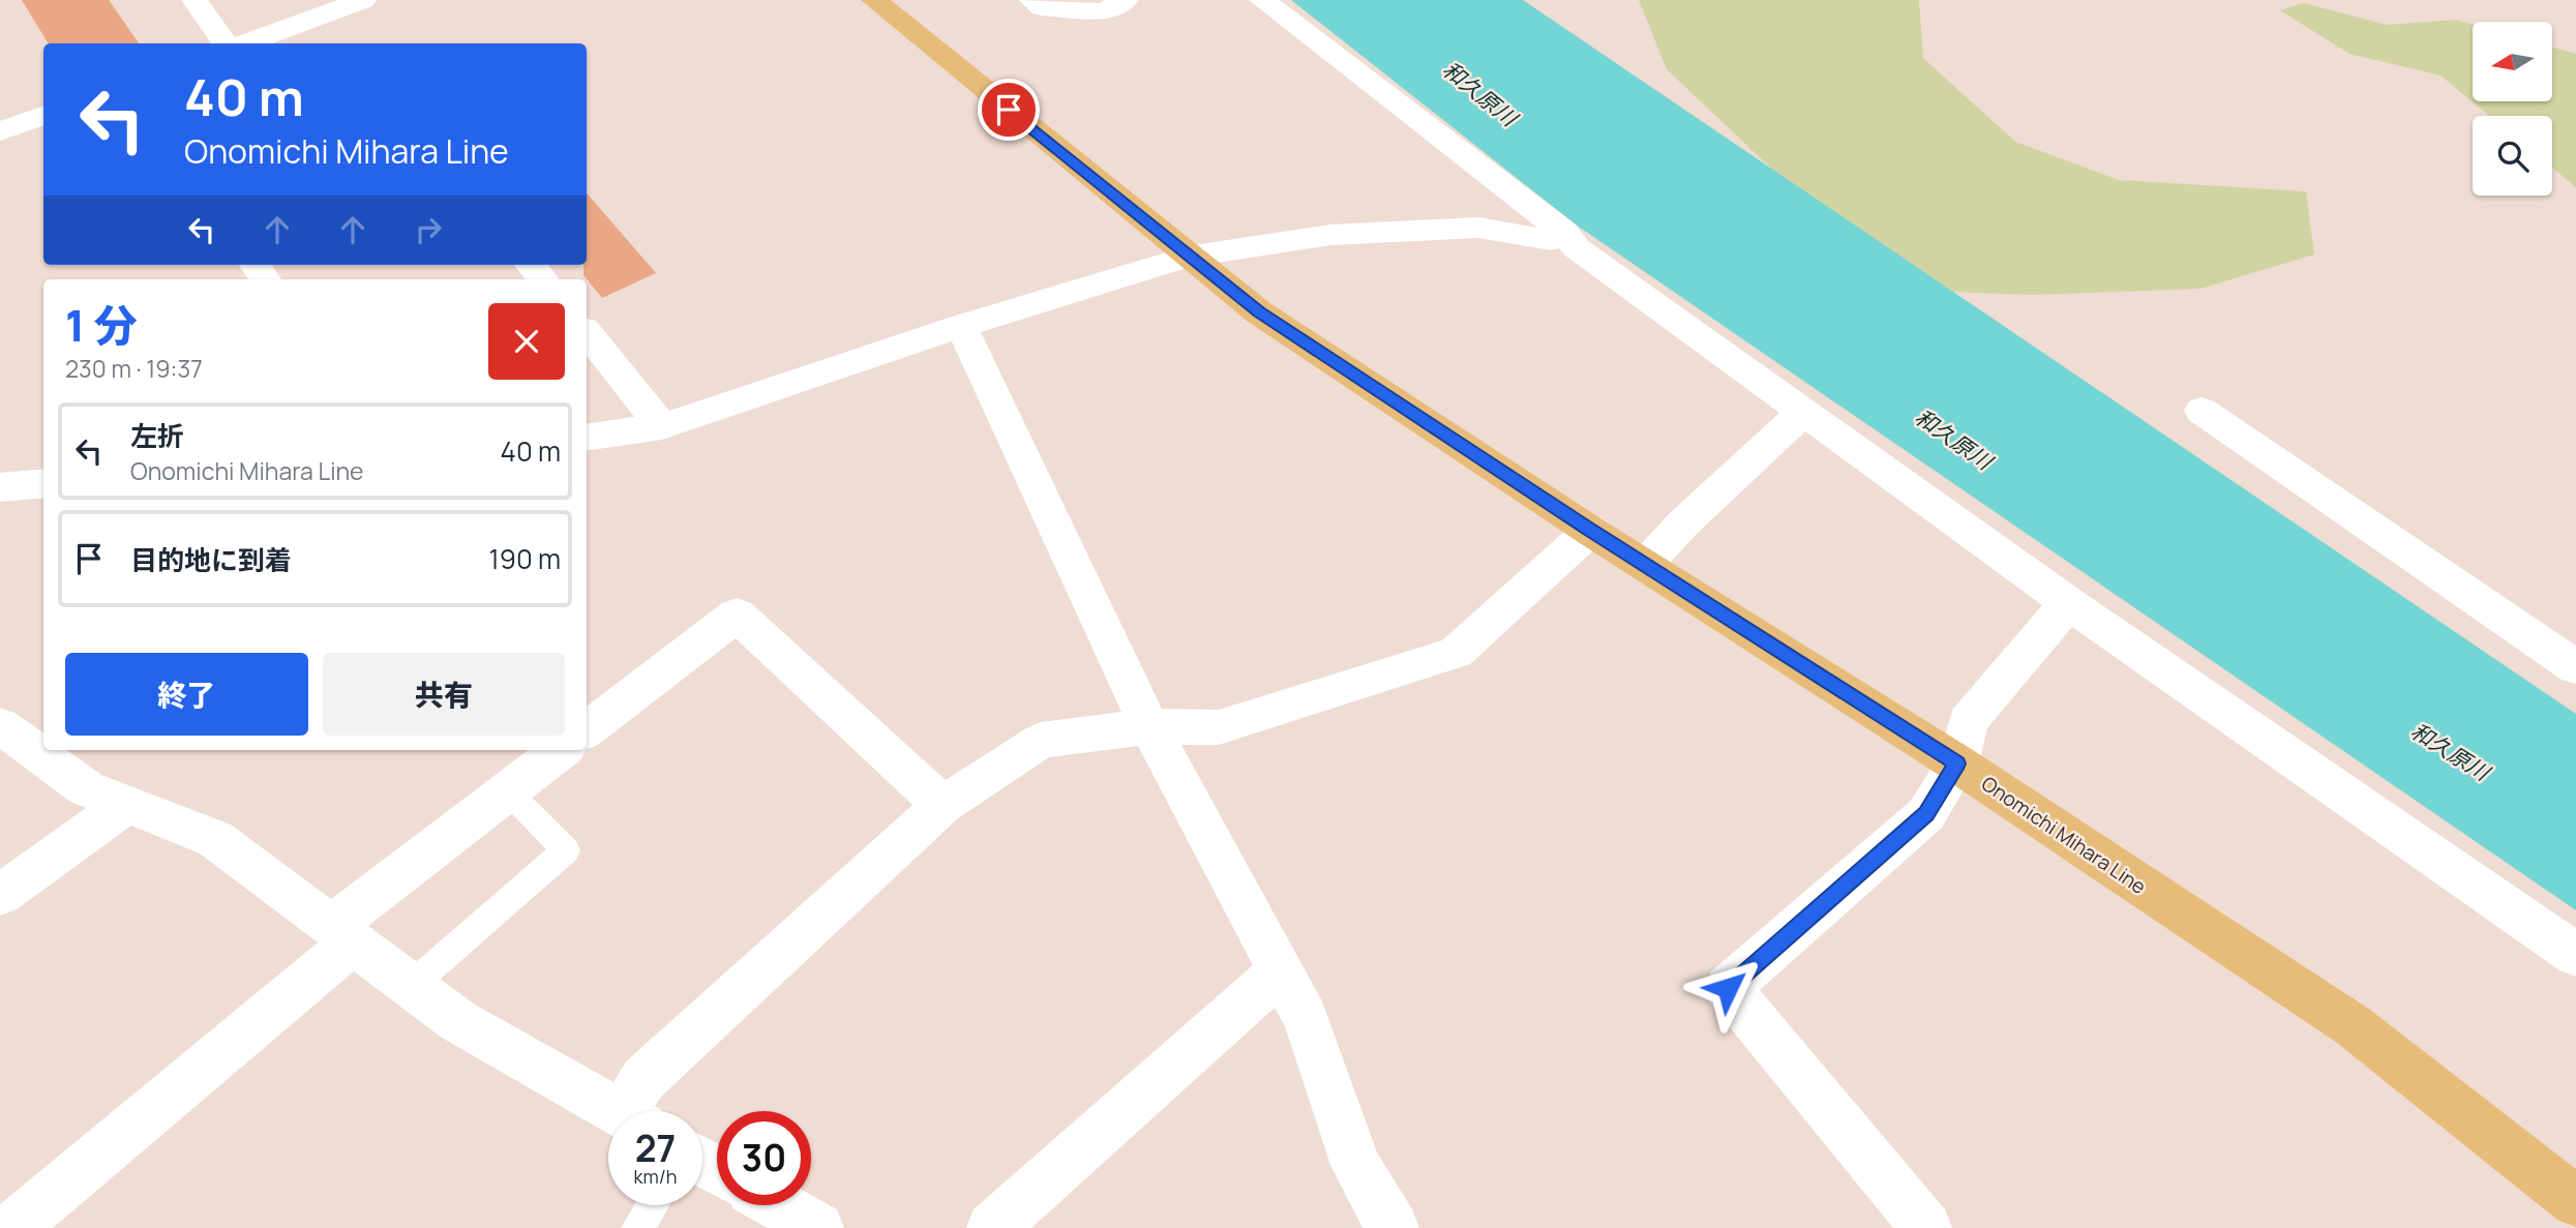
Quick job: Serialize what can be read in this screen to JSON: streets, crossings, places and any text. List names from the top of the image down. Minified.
{"streets":{"main road":["Onomichi Mihara Line"]},"water":["和久原川"],"north":"left","page":{"turn":["40 m","Onomichi Mihara Line"],"heading":["1 分","230 m · 19:37"],"list":[{"name":"左折","note":"Onomichi Mihara Line","value":"40 m"},{"name":"目的地に到着","value":"190 m"}],"buttons":["終了","共有"],"speed":"27 km/h","limit":"30"}}
